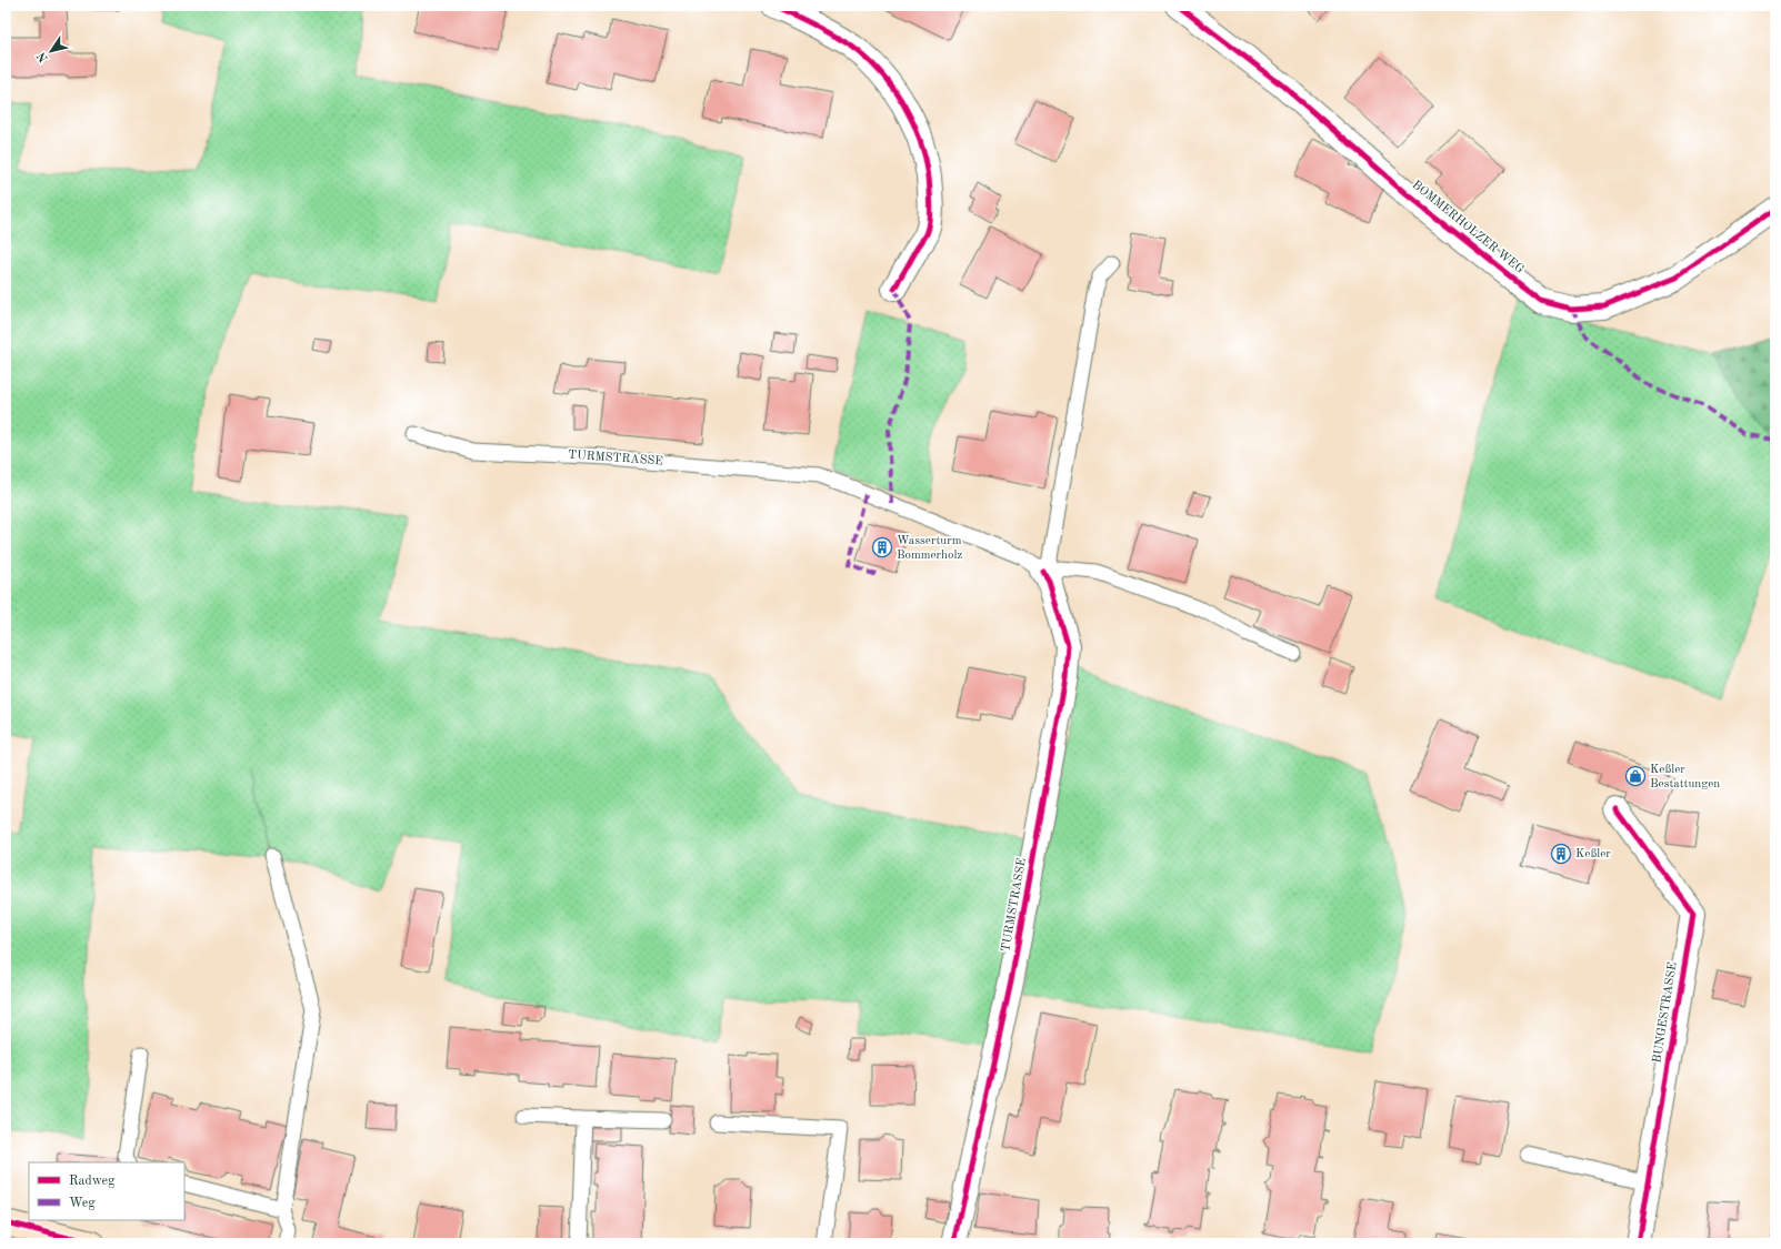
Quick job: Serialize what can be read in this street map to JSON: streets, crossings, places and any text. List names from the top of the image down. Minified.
{"streets":{"street":["BOMMERHOLZER WEG","TURMSTRASSE","BUNGESTRASSE"]},"places":{"building":["Wasserturm Bommerholz","Keßler"],"shop":["Keßler Bestattungen"]},"legend":["Radweg","Weg"],"north":"bottom left"}
